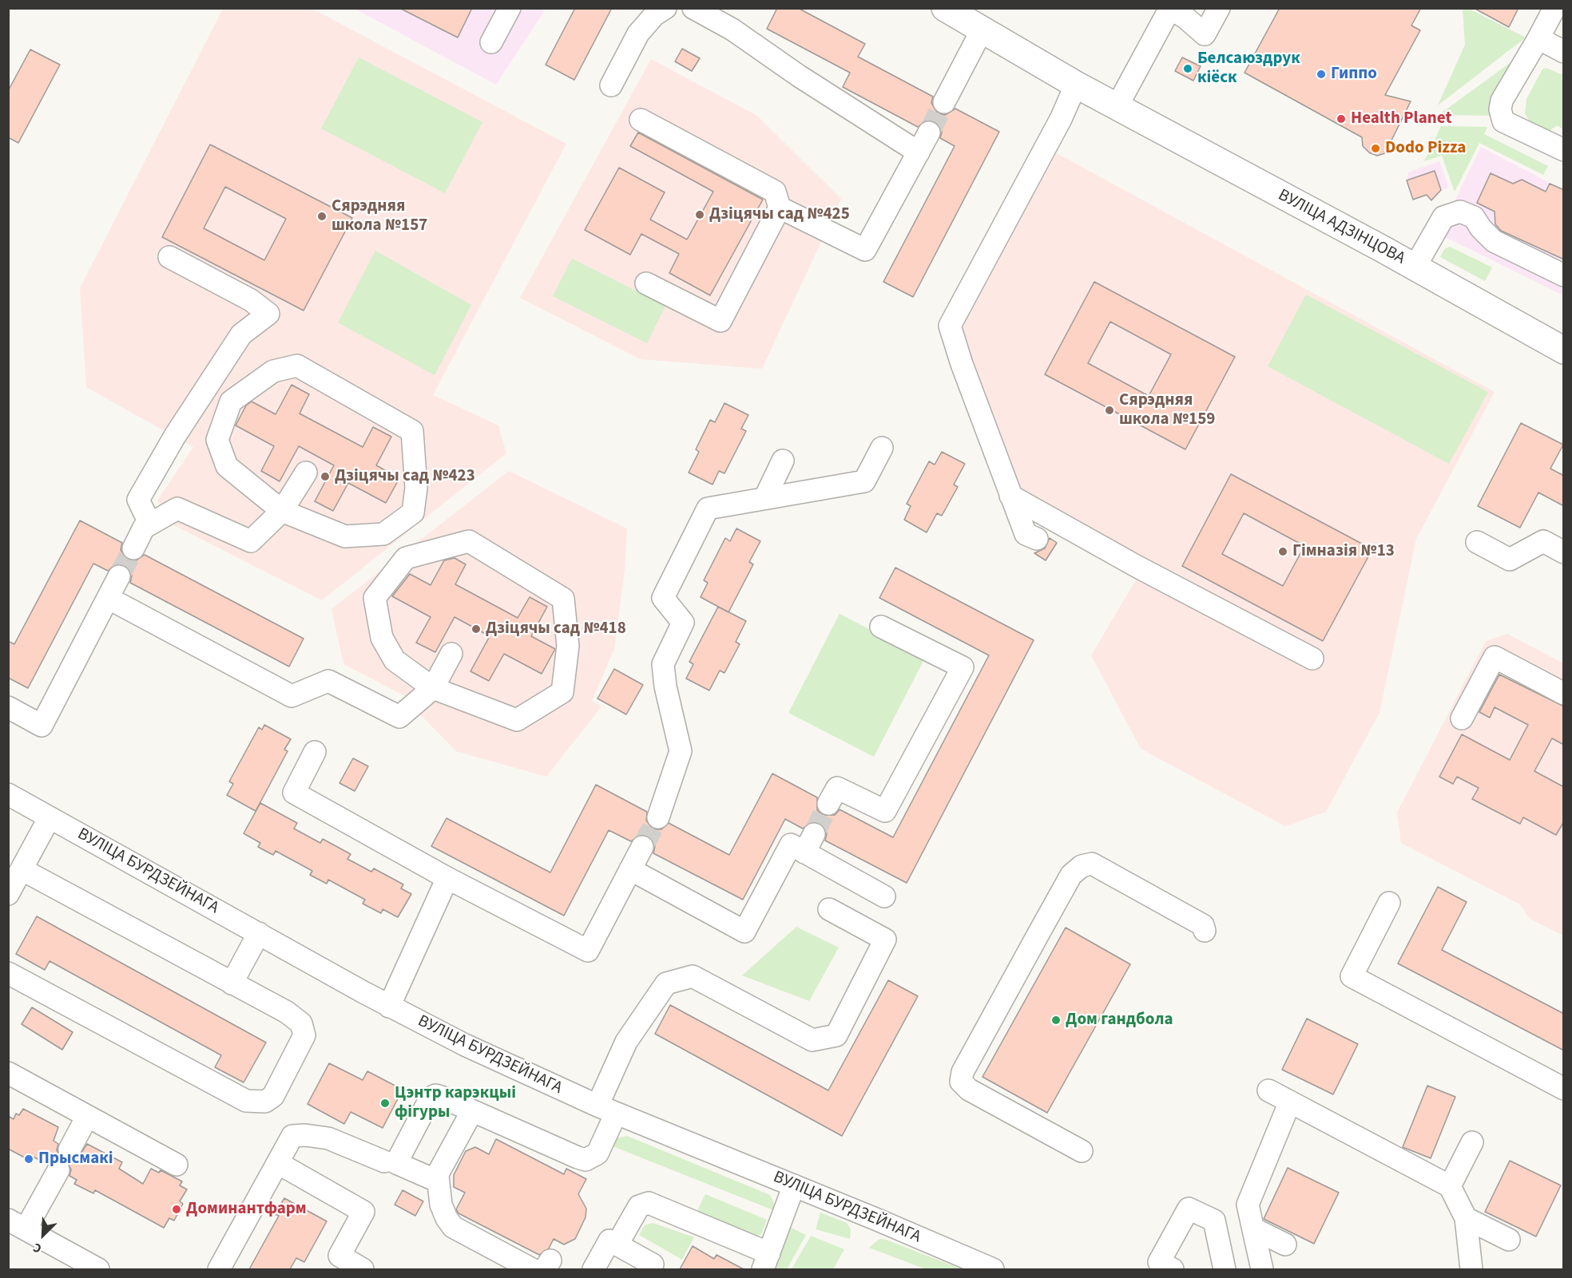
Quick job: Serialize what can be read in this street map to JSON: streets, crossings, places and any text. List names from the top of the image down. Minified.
{"streets":{"main road":["ВУЛІЦА АДЗІНЦОВА"],"street":["ВУЛІЦА БУРДЗЕЙНАГА"]},"places":["Белсаюздрук кіёск","Гиппо","Health Planet","Dodo Pizza","Дзіцячы сад №425","Сярэдняя школа №157","Сярэдняя школа №159","Дзіцячы сад №423","Гімназія №13","Дзіцячы сад №418","Дом гандбола","Цэнтр карэкцыі фігуры","Прысмакі","Доминантфарм"],"north":"bottom left"}
